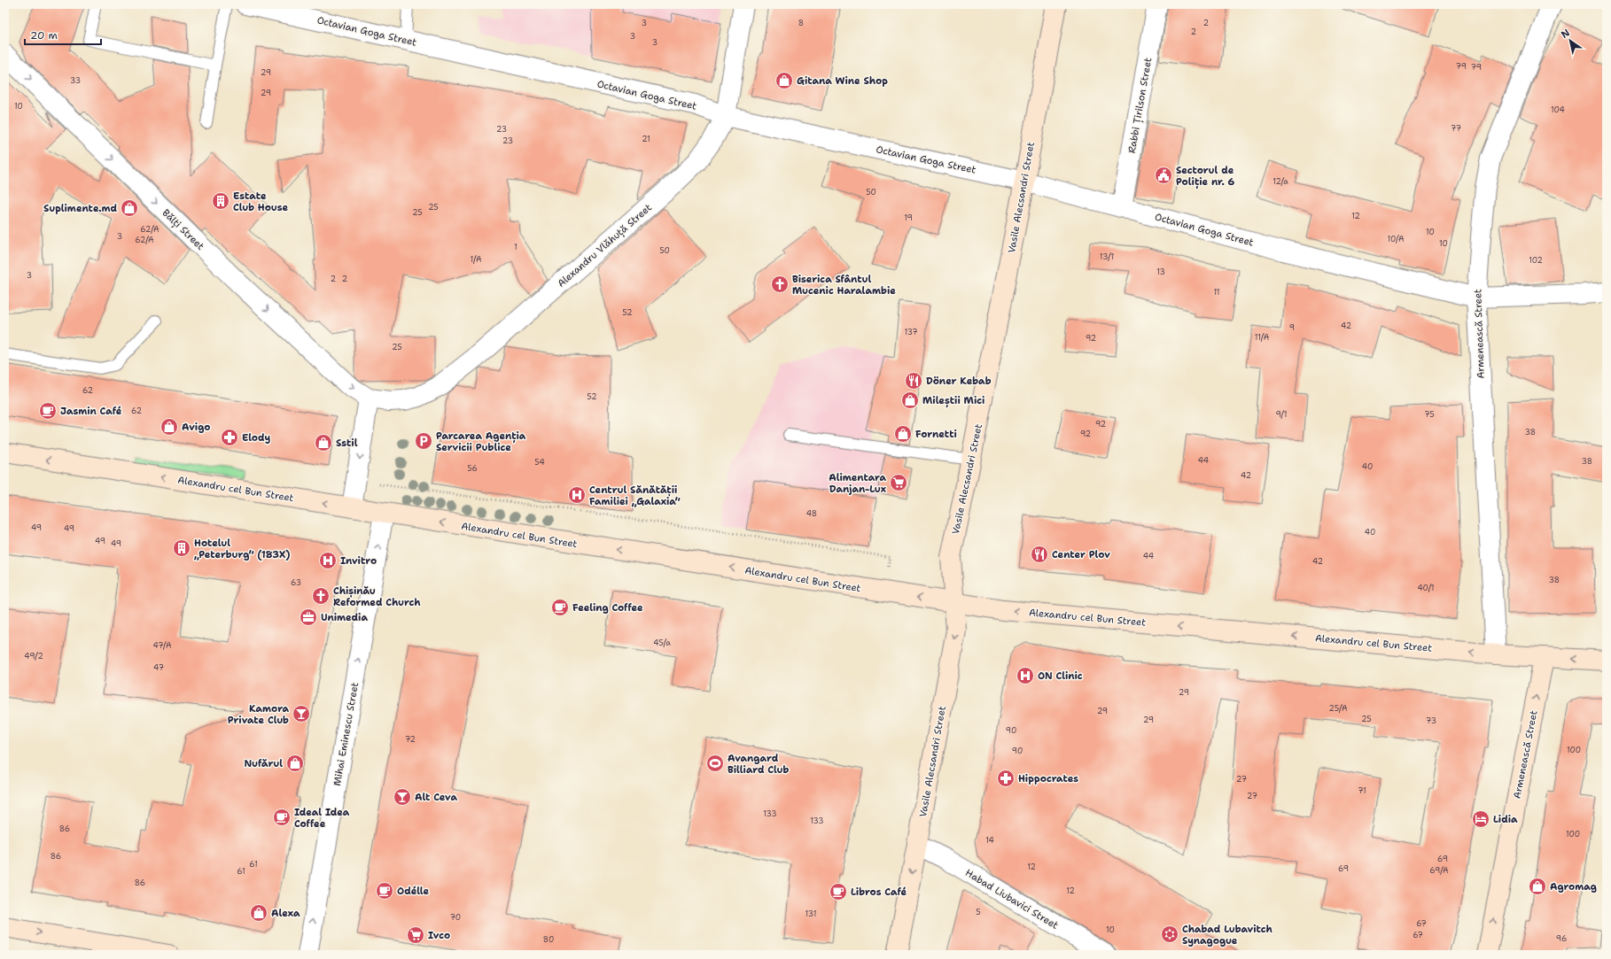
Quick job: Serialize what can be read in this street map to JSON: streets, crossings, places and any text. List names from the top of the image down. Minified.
{"streets":{"main road":["Vasile Alecsandri Street","Armenească Street","Alexandru cel Bun Street"],"street":["Octavian Goga Street","Rabbi Țirilson Street","Bălți Street","Alexandru Vlăhuță Street","Mihai Eminescu Street","Habad Liubavici Street"]},"crossings":[["Octavian Goga Street","Rabbi Țirilson Street"],["Octavian Goga Street","Vasile Alecsandri Street"],["Octavian Goga Street","Alexandru Vlăhuță Street"],["Octavian Goga Street","Armenească Street"],["Vasile Alecsandri Street","Alexandru cel Bun Street"],["Vasile Alecsandri Street","Habad Liubavici Street"],["Bălți Street","Alexandru Vlăhuță Street"],["Armenească Street","Alexandru cel Bun Street"],["Alexandru cel Bun Street","Mihai Eminescu Street"]],"one_way":["Vasile Alecsandri Street","Bălți Street","Alexandru cel Bun Street","Mihai Eminescu Street"],"places":{"shop":["Gitana Wine Shop","Suplimente.md","Mileștii Mici","Avigo","Fornetti","Sstil","Nufărul","Agromag","Alexa"],"public building":["Sectorul de Poliție nr. 6"],"building":["Estate Club House","Hotelul „Peterburg” (183X)"],"church":["Biserica Sfântul Mucenic Haralambie","Chișinău Reformed Church"],"restaurant":["Döner Kebab","Center Plov"],"cafe":["Jasmin Café","Feeling Coffee","Ideal Idea Coffee","Odélle","Libros Café"],"pharmacy":["Elody","Hippocrates"],"parking":["Parcarea Agenția Servicii Publice"],"supermarket":["Alimentara Danjan-Lux","Ivco"],"hospital":["Centrul Sănătății Familiei „Galaxia”","Invitro","ON Clinic"],"office":["Unimedia"],"bar":["Kamora Private Club","Alt Ceva"],"sports":["Avangard Billiard Club"],"hotel":["Lidia"],"synagogue":["Chabad Lubavitch Synagogue"]},"house_numbers":["3","8","2","2","3","3","79","79","29","33","29","10","104","77","23","21","23","12/a","50","25","25","12","19","62/A","10","3","10/A","62/A","10","1","50","13/1","1/A","102","13","3","2","2","11","52","42","9","137","11/A","92","25","62","52","62","9/1","75","92","38","92","44","38","54","40","56","42","48","49","49","40","49","49","44","42","38","63","40/1","45/a","47/A","49/2","47","29","25/A","29","25","29","73","90","72","100","90","27","71","27","133","133","86","100","14","86","69","61","12","69","69/A","61","86","12","5","131","70","67","10","67","96","80"],"scale_bar":"20 m","north":"top left"}
